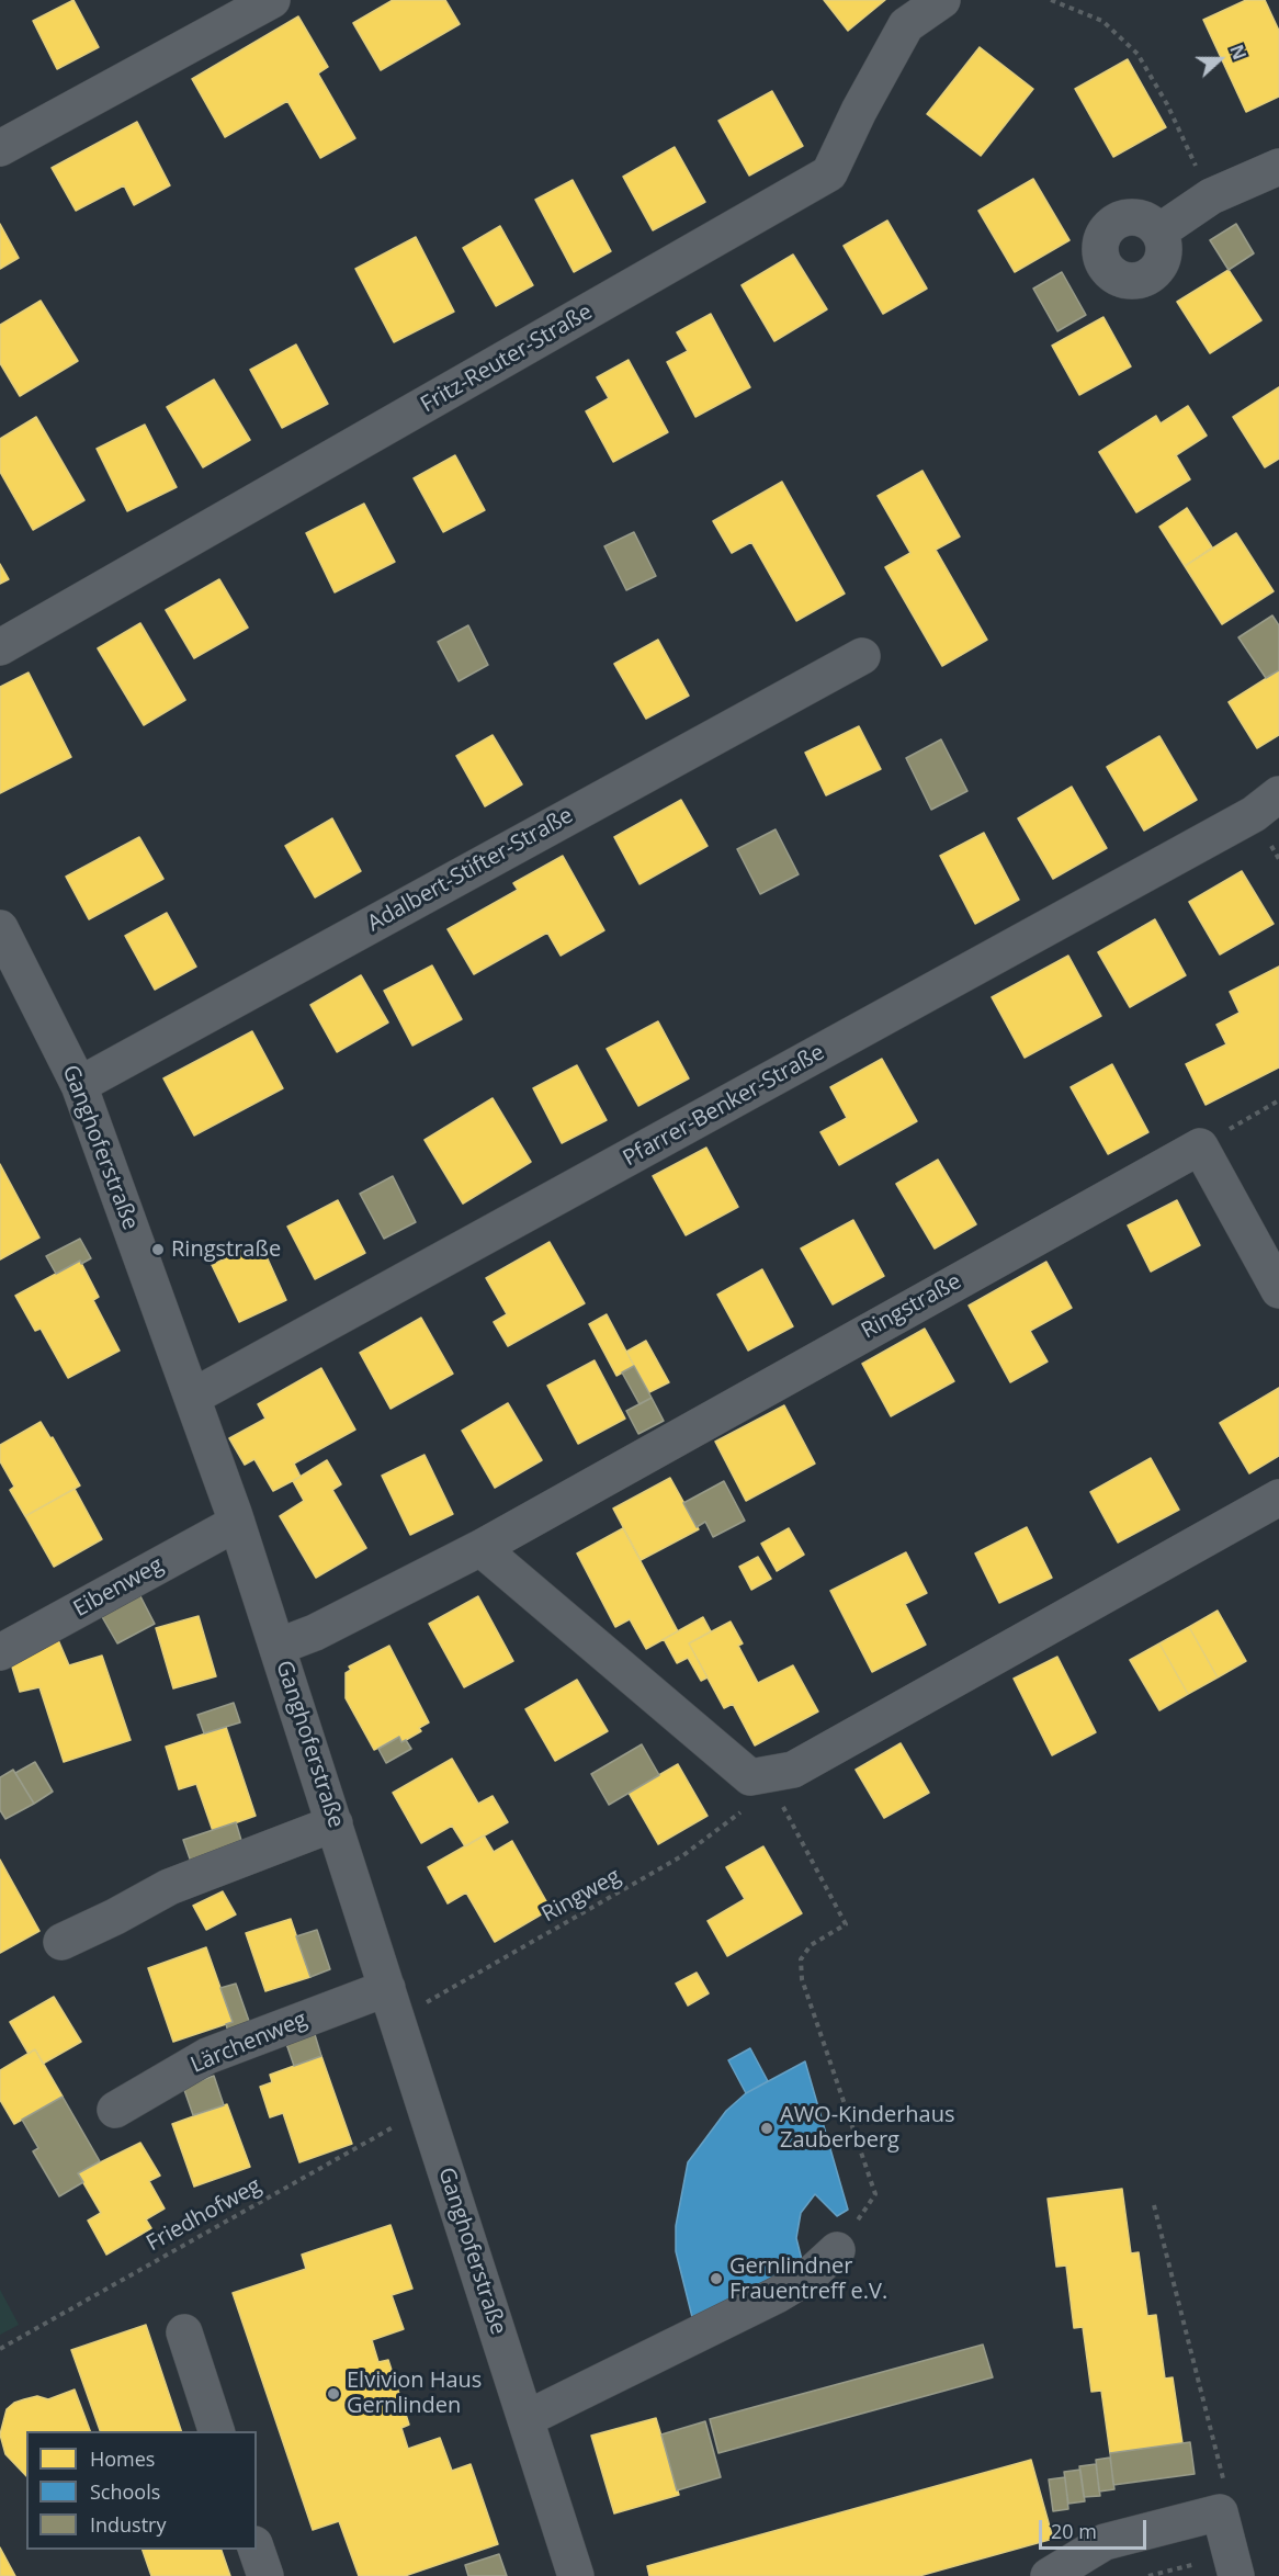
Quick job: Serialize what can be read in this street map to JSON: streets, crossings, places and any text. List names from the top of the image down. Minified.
{"streets":{"street":["Fritz-Reuter-Straße","Adalbert-Stifter-Straße","Pfarrer-Benker-Straße","Ganghoferstraße","Ringstraße","Eibenweg","Lärchenweg"],"path":["Ringweg","Friedhofweg"]},"crossings":[["Adalbert-Stifter-Straße","Ganghoferstraße"],["Pfarrer-Benker-Straße","Ganghoferstraße"],["Ganghoferstraße","Ringstraße"],["Ganghoferstraße","Eibenweg"],["Ganghoferstraße","Ringweg"],["Ganghoferstraße","Lärchenweg"],["Ganghoferstraße","Friedhofweg"],["Ringweg","Lärchenweg"]],"places":["Ringstraße","AWO-Kinderhaus Zauberberg","Gernlindner Frauentreff e.V.","Elvivion Haus Gernlinden"],"legend":["Homes","Schools","Industry"],"scale_bar":"20 m","north":"right"}
